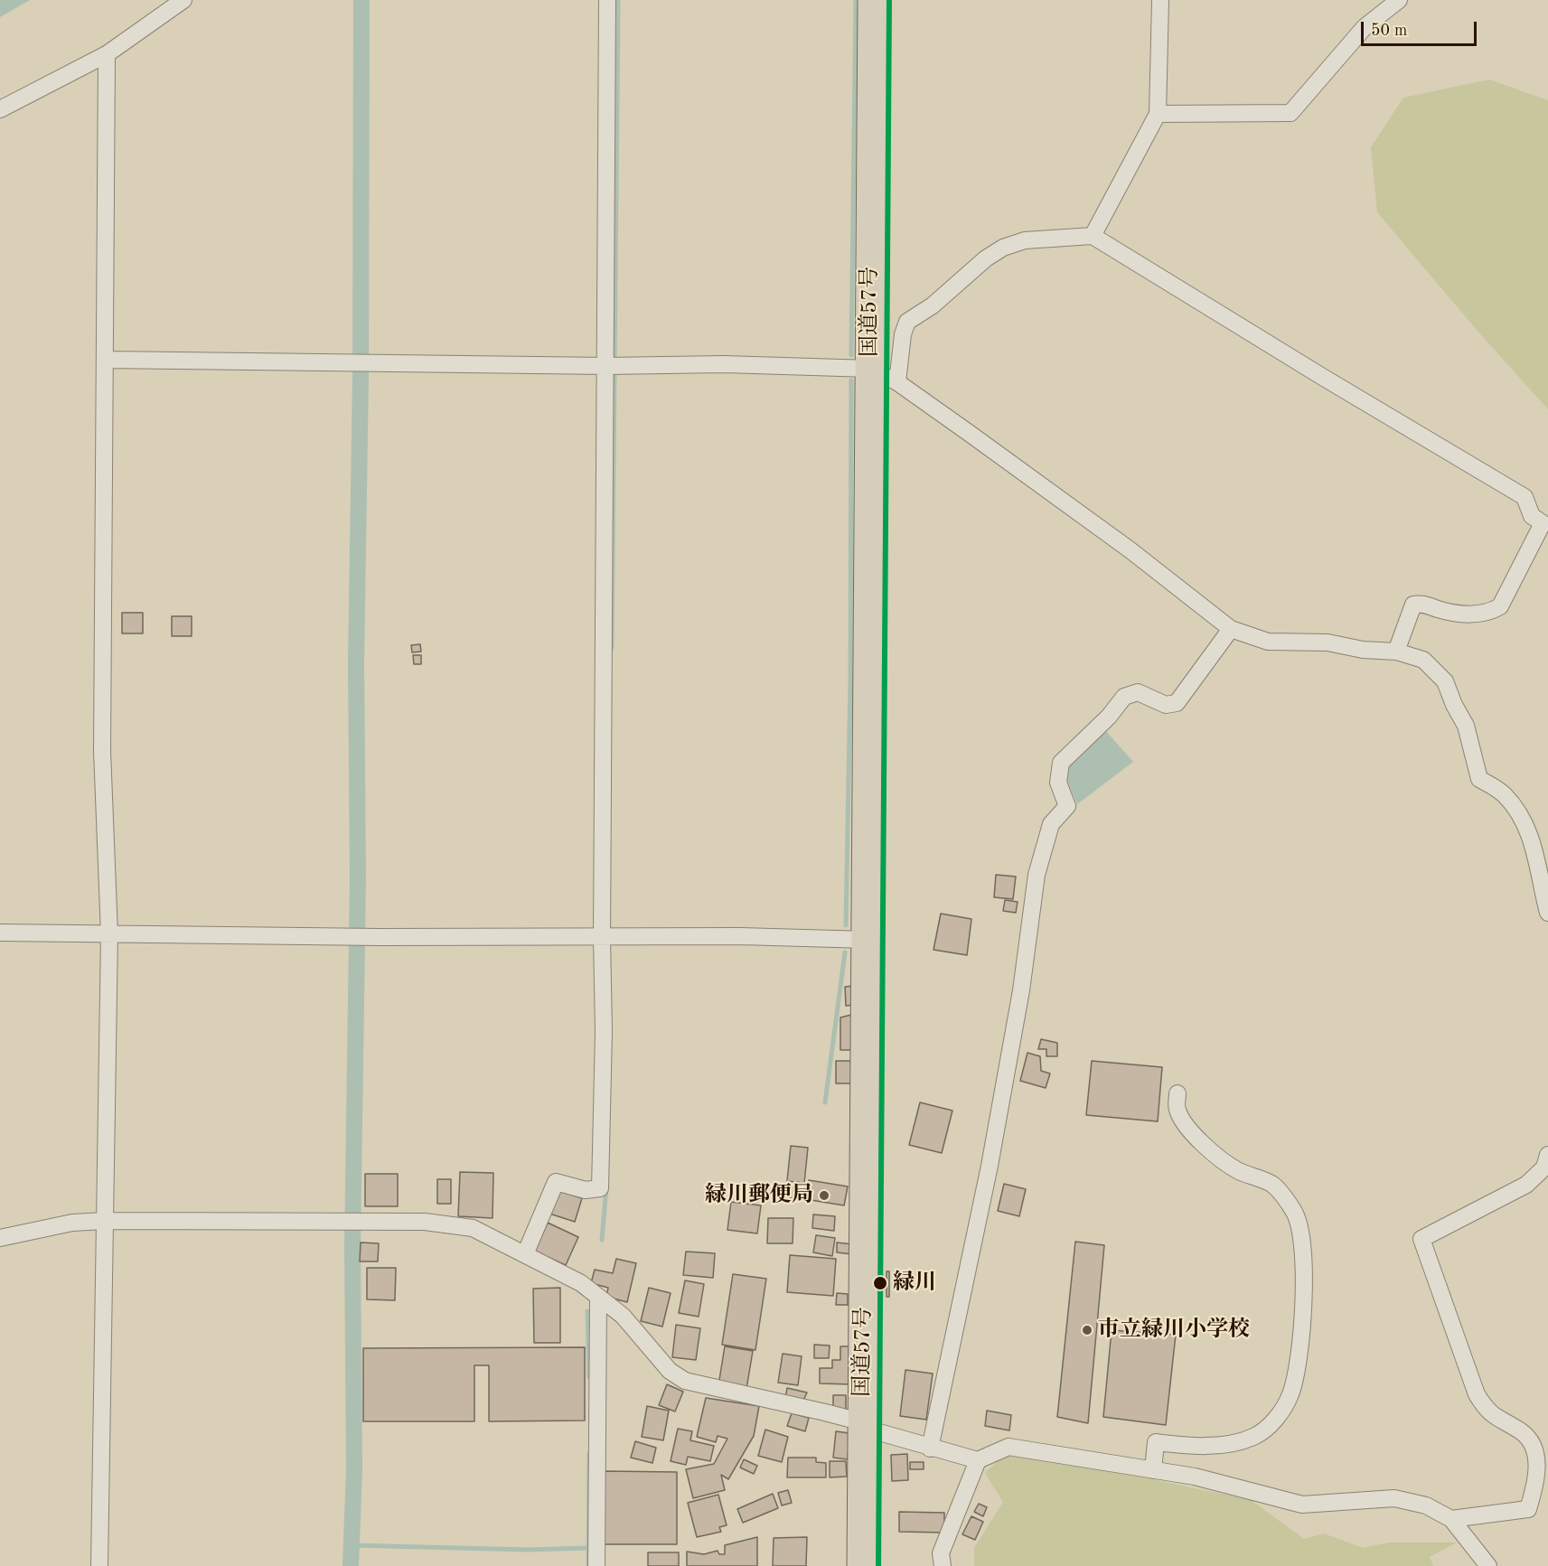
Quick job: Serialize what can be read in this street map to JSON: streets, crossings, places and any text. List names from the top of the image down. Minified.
{"streets":{"highway":["国道57号"]},"places":["緑川郵便局","緑川","市立緑川小学校"],"scale_bar":"50 m"}
